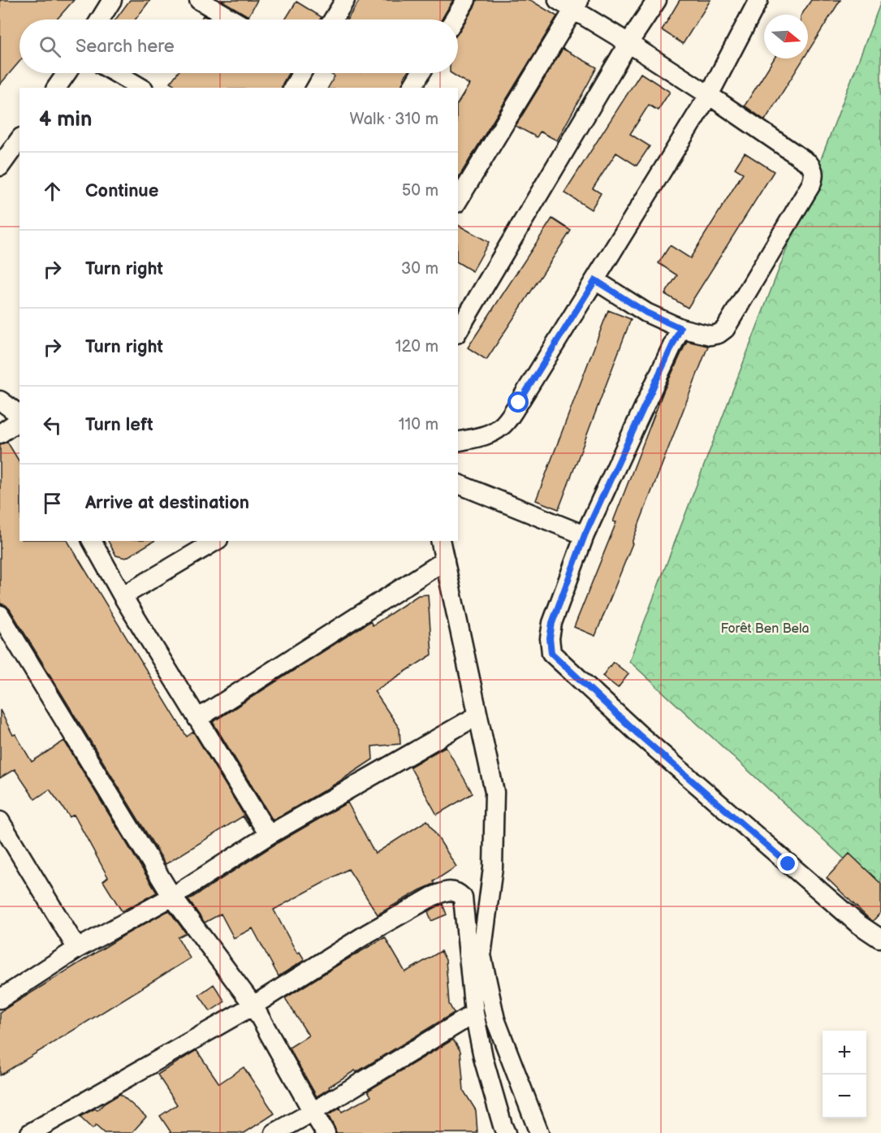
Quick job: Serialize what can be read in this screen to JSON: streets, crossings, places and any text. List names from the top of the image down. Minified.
{"parks":["Forêt Ben Bela"],"north":"right","page":{"search":"Search here","heading":["4 min","Walk · 310 m"],"list":[["Continue","50 m"],["Turn right","30 m"],["Turn right","120 m"],["Turn left","110 m"],"Arrive at destination"],"map_buttons":["+","−"]}}
